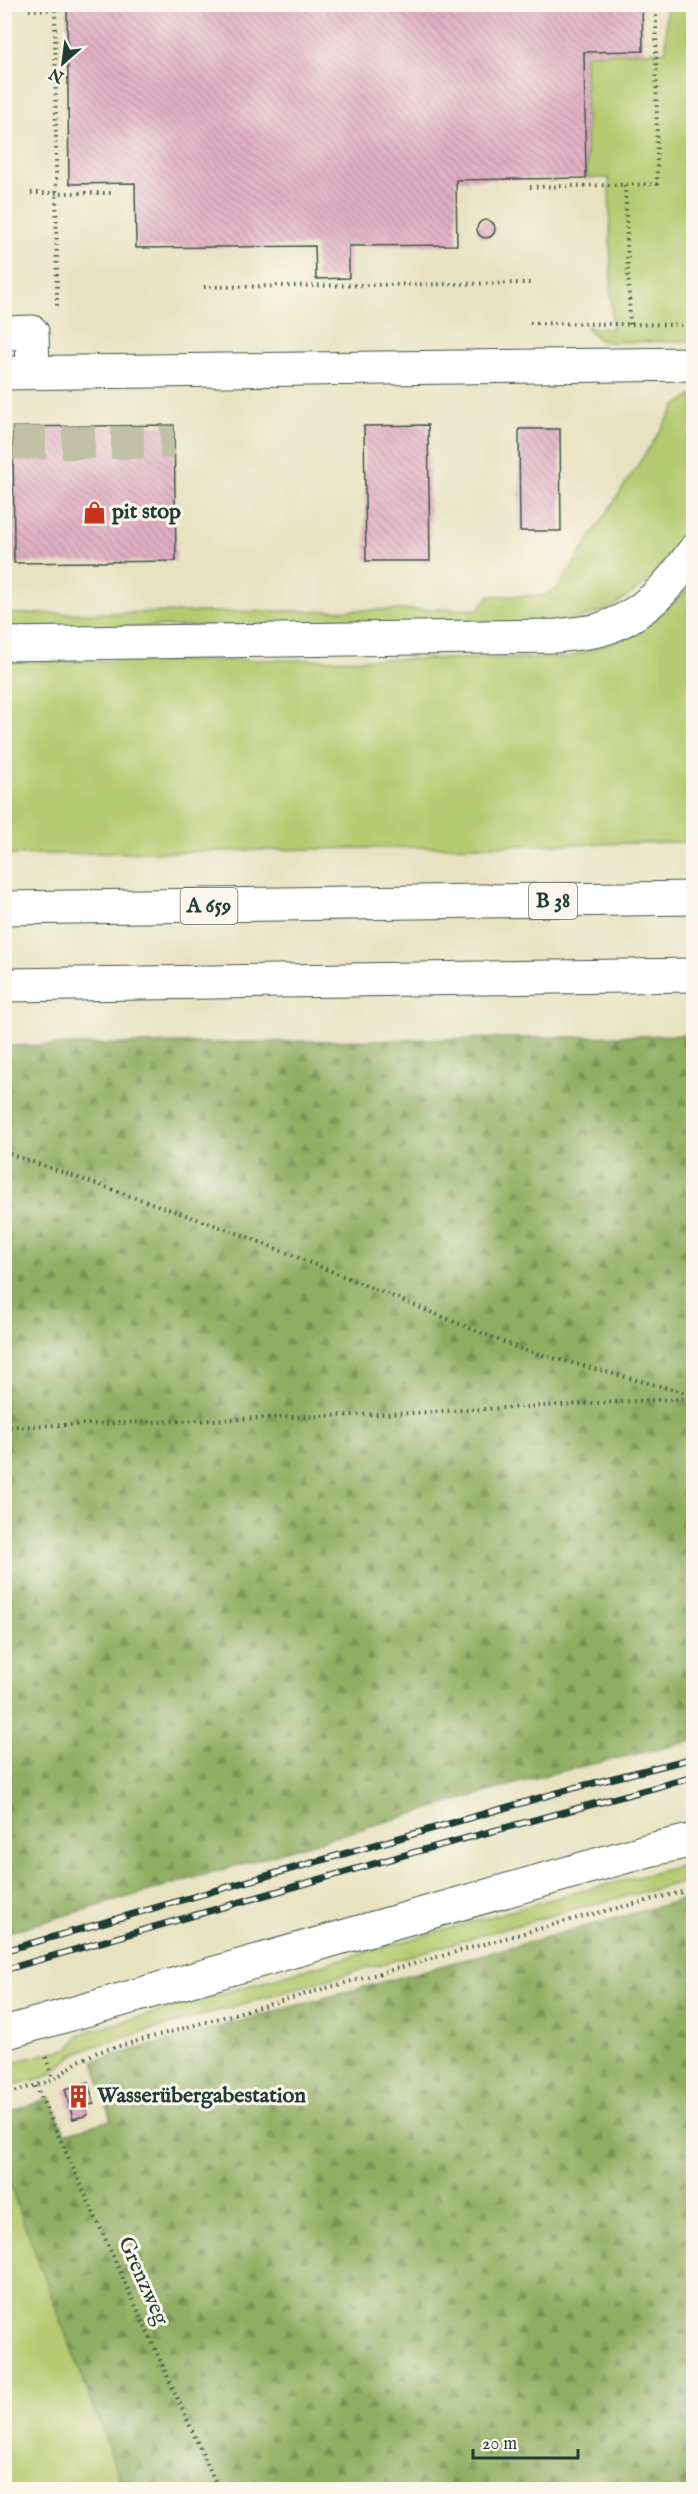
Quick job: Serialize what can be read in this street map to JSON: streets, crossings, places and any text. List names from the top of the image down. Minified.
{"streets":{"main road":["B 38","A 659"],"path":["Grenzweg"]},"crossings":[["B 38","A 659"]],"places":{"shop":["pit stop"],"building":["Wasserübergabestation"]},"scale_bar":"20 m","north":"bottom left"}
